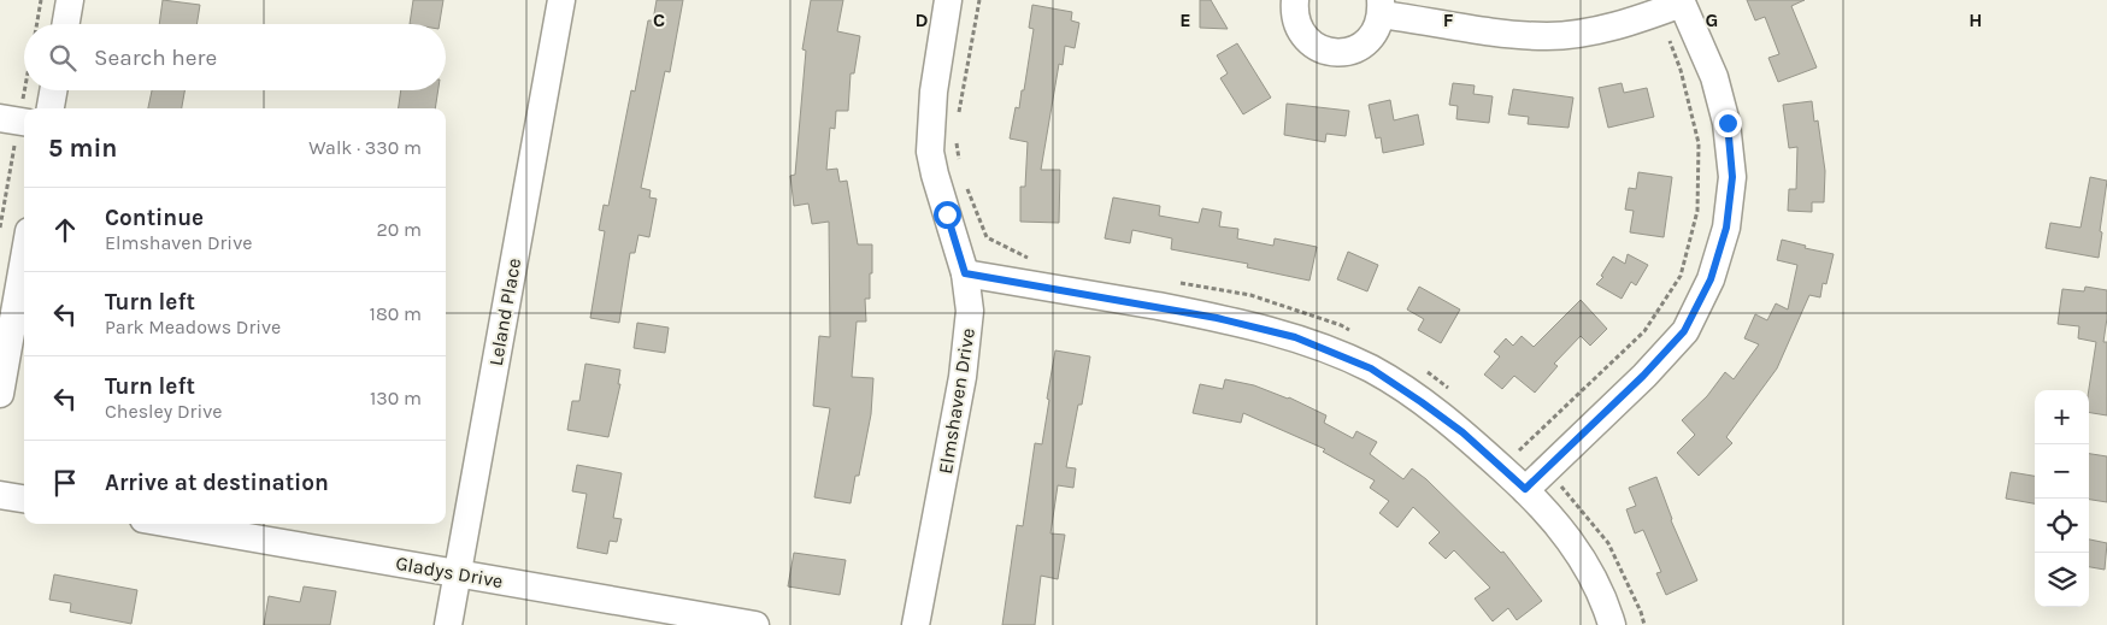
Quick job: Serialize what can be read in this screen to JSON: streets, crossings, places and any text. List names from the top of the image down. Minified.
{"streets":{"street":["Leland Place","Elmshaven Drive","Gladys Drive"]},"crossings":[["Leland Place","Gladys Drive"]],"page":{"search":"Search here","heading":["5 min","Walk · 330 m"],"list":[["Continue","Elmshaven Drive","20 m"],["Turn left","Park Meadows Drive","180 m"],["Turn left","Chesley Drive","130 m"],"Arrive at destination"],"map_buttons":["+","−"]},"grid":{"columns":["C","D","E","F","G","H"]}}
